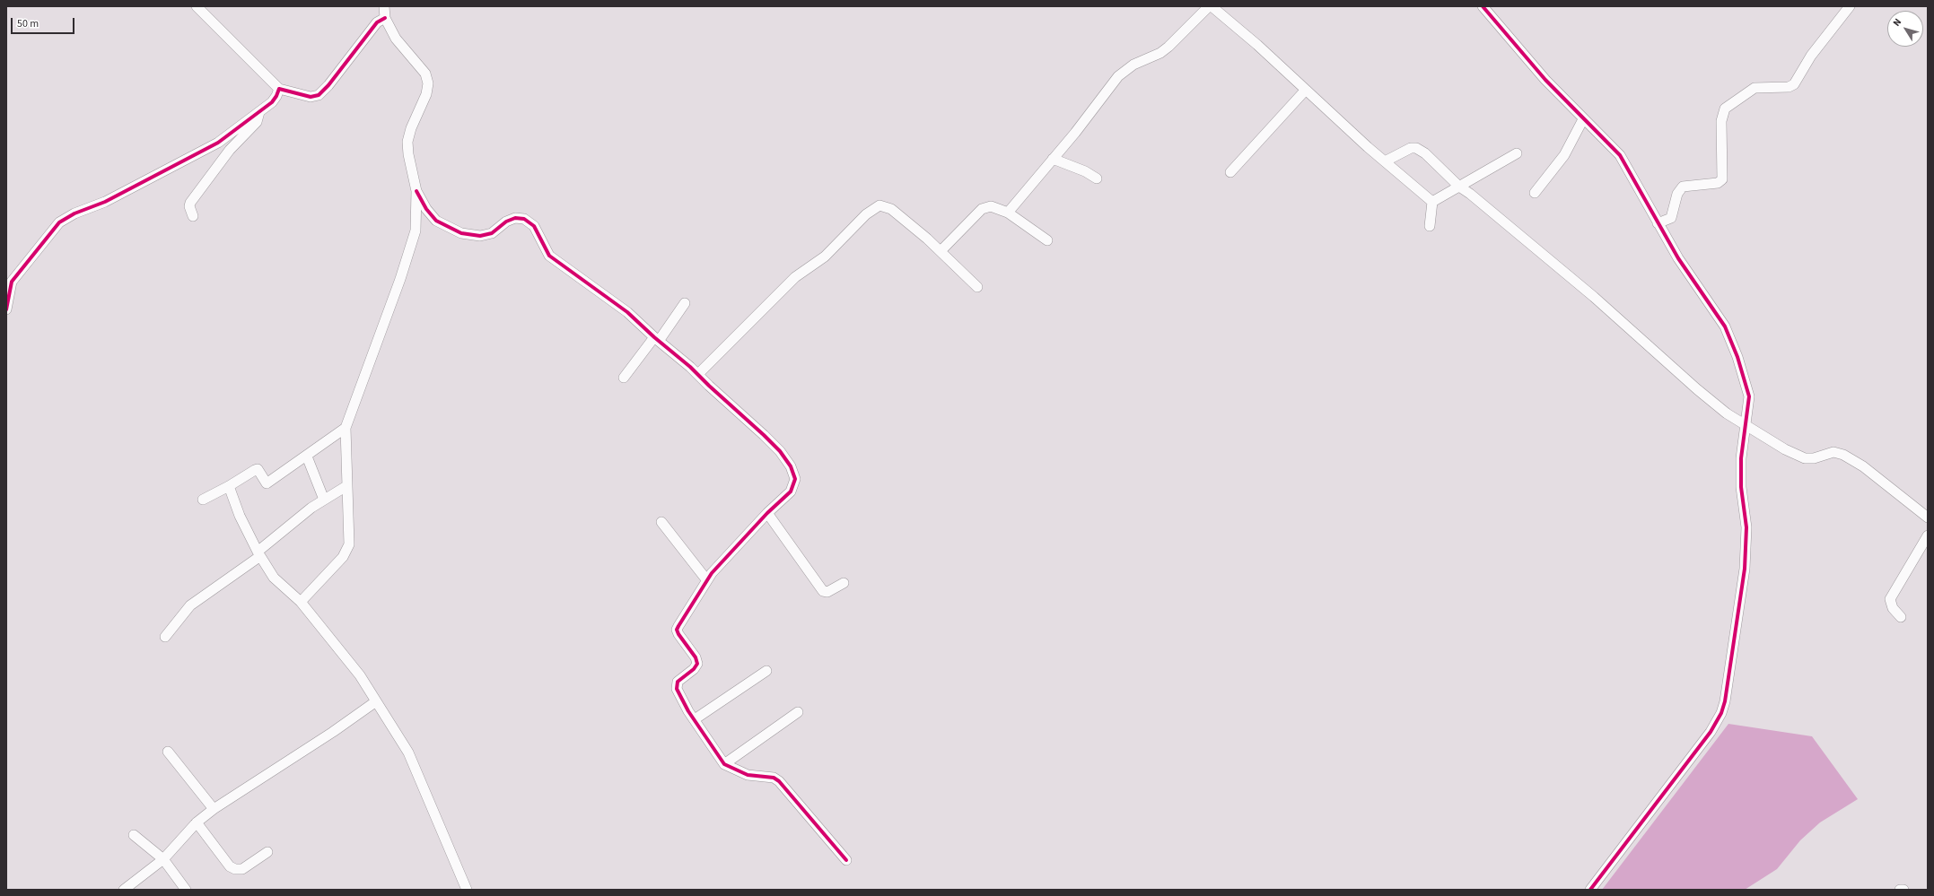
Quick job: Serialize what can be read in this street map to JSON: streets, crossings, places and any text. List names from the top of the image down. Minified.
{"scale_bar":"50 m","north":"top left"}
